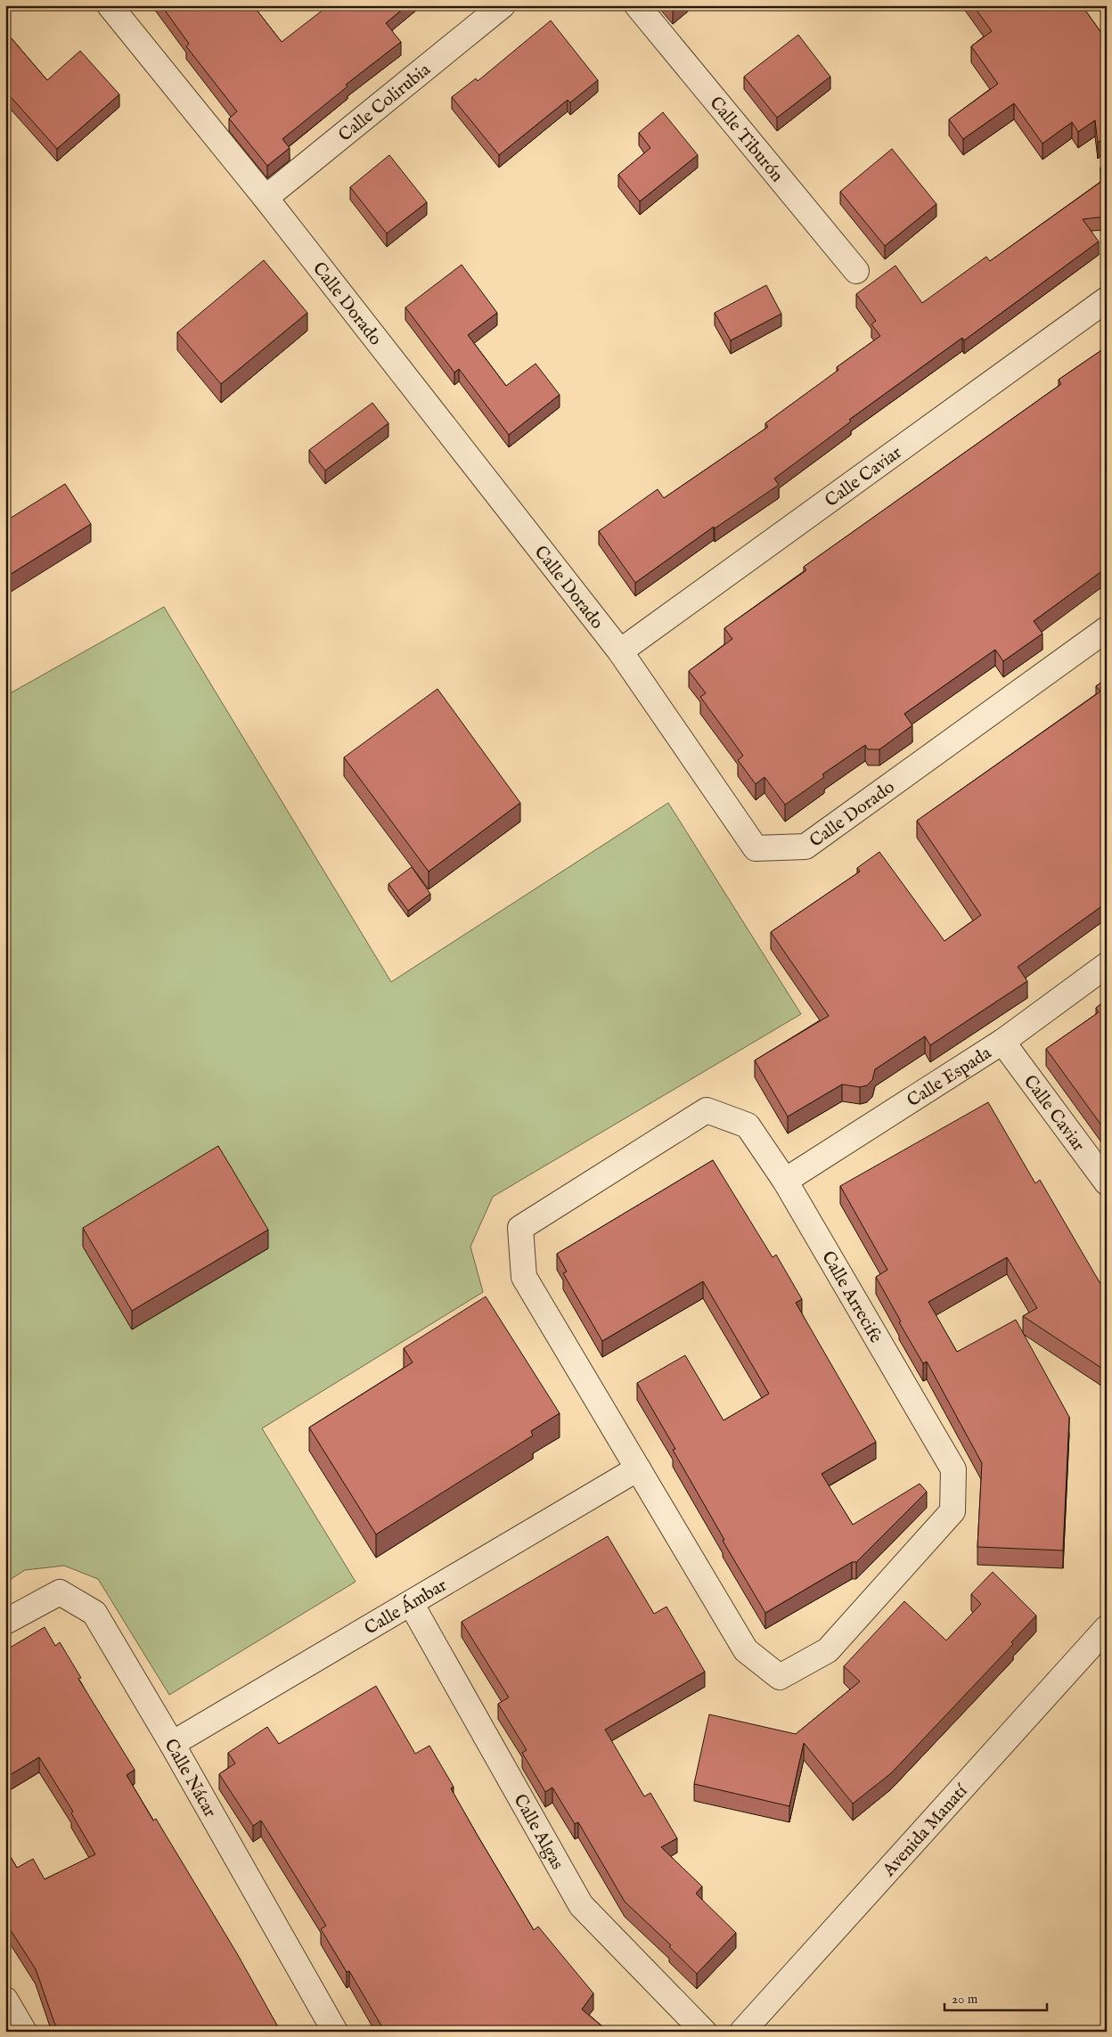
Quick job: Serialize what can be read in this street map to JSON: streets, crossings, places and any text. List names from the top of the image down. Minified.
{"streets":{"street":["Calle Colirubia","Calle Tiburón","Calle Dorado","Calle Caviar","Calle Espada","Calle Arrecife","Calle Ámbar","Calle Nácar","Avenida Manatí","Calle Algas"]},"crossings":[["Calle Colirubia","Calle Dorado"],["Calle Dorado","Calle Caviar"],["Calle Caviar","Calle Espada"],["Calle Espada","Calle Arrecife"],["Calle Arrecife","Calle Ámbar"],["Calle Ámbar","Calle Nácar"],["Calle Ámbar","Calle Algas"]],"scale_bar":"20 m"}
